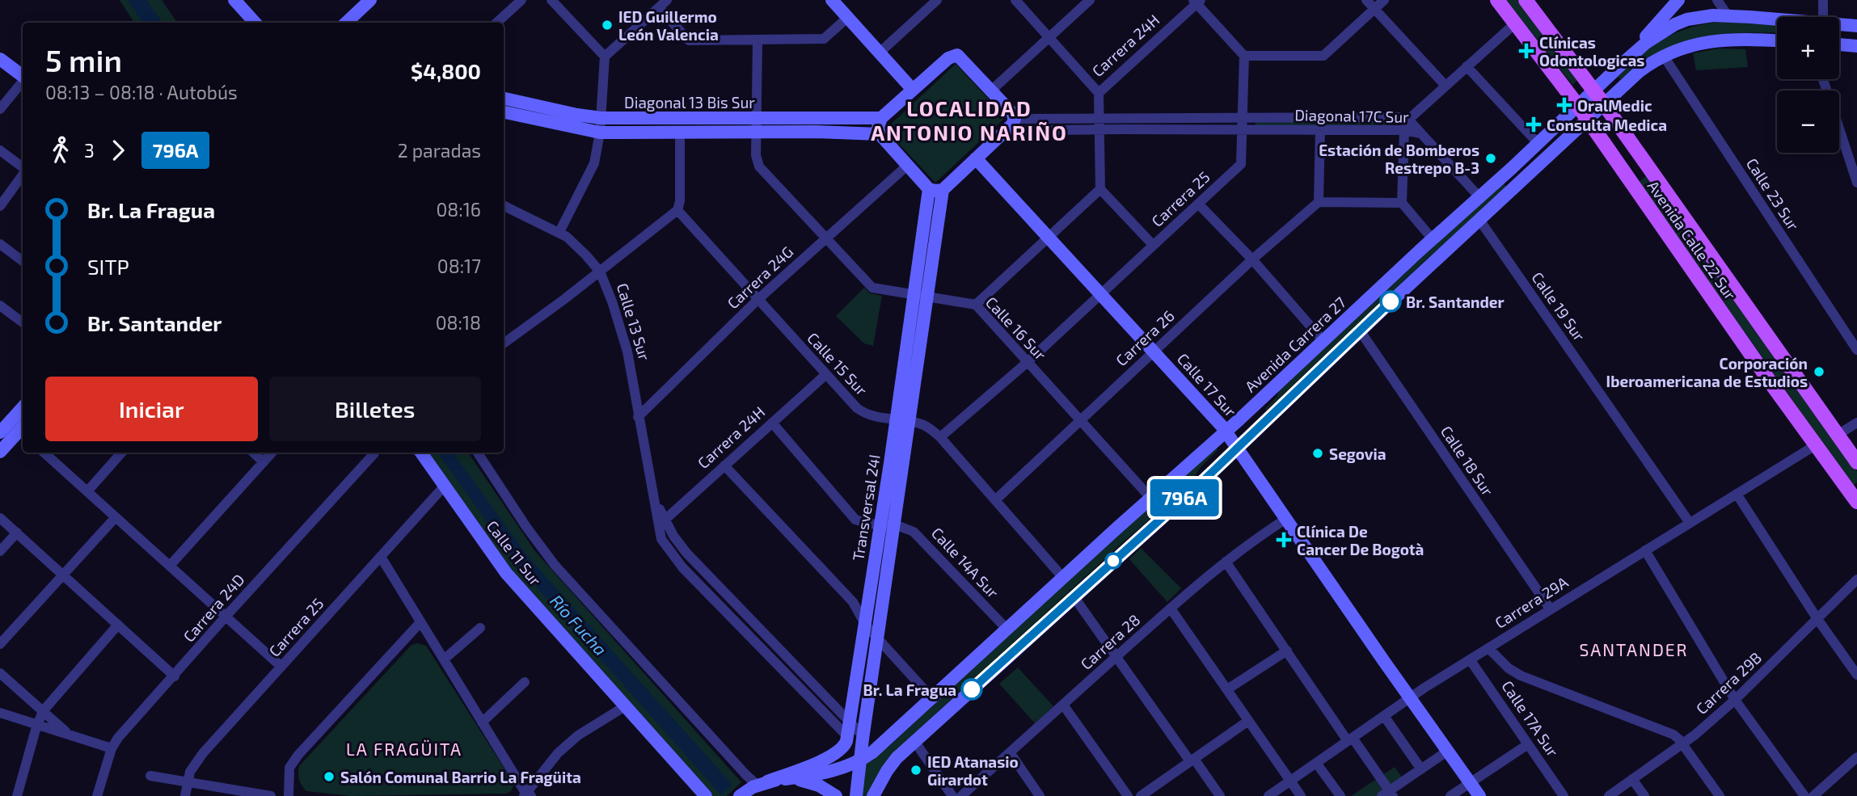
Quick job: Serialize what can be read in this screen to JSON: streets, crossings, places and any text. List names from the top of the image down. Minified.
{"streets":{"main road":["Avenida Calle 22 Sur"],"street":["Carrera 24H","Diagonal 13 Bis Sur","Diagonal 17C Sur","Calle 23 Sur","Carrera 25","Carrera 24G","Calle 19 Sur","Calle 13 Sur","Calle 16 Sur","Carrera 26","Avenida Carrera 27","Calle 15 Sur","Calle 17 Sur","Calle 18 Sur","Transversal 24I","Calle 11 Sur","Calle 14A Sur","Carrera 29A","Carrera 24D","Carrera 28","Carrera 29B","Calle 17A Sur"]},"crossings":[["Carrera 24H","Calle 13 Sur"],["Carrera 24H","Calle 15 Sur"],["Carrera 24H","Calle 14A Sur"],["Diagonal 13 Bis Sur","Calle 16 Sur"],["Diagonal 17C Sur","Carrera 25"],["Diagonal 17C Sur","Avenida Carrera 27"],["Carrera 25","Calle 16 Sur"],["Carrera 25","Calle 15 Sur"],["Carrera 25","Calle 17 Sur"],["Carrera 25","Calle 11 Sur"],["Avenida Calle 22 Sur","Avenida Carrera 27"],["Avenida Calle 22 Sur","Carrera 29A"],["Carrera 24G","Calle 13 Sur"],["Carrera 24G","Calle 16 Sur"],["Carrera 24G","Calle 15 Sur"],["Calle 19 Sur","Carrera 29A"],["Calle 13 Sur","Transversal 24I"],["Calle 16 Sur","Carrera 26"],["Calle 16 Sur","Avenida Carrera 27"],["Calle 16 Sur","Transversal 24I"],["Carrera 26","Calle 15 Sur"],["Carrera 26","Calle 17 Sur"],["Avenida Carrera 27","Calle 15 Sur"],["Avenida Carrera 27","Calle 17 Sur"],["Avenida Carrera 27","Transversal 24I"],["Avenida Carrera 27","Calle 11 Sur"],["Avenida Carrera 27","Calle 14A Sur"],["Calle 15 Sur","Transversal 24I"],["Calle 17 Sur","Carrera 29A"],["Calle 17 Sur","Carrera 28"],["Calle 18 Sur","Carrera 29A"],["Transversal 24I","Calle 14A Sur"],["Carrera 29A","Calle 17A Sur"]],"districts":["LOCALIDAD ANTONIO NARIÑO","SANTANDER","LA FRAGÜITA"],"water":["Río Fucha"],"places":{"other":["IED Guillermo León Valencia","Estación de Bomberos Restrepo B-3","Br. Santander","Corporación Iberoamericana de Estudios","Segovia","Br. La Fragua","IED Atanasio Girardot","Salón Comunal Barrio La Fragüita"],"health":["Clínicas Odontologicas","OralMedic","Consulta Medica","Clínica De Cancer De Bogotà"]},"lines":["bus line 796A"],"page":{"on_map":"796A","map_buttons":["+","−"],"heading":["5 min","08:13 – 08:18 · Autobús","$4,800"],"legs":["3","796A","2 paradas"],"list":[{"name":"Br. La Fragua","value":"08:16"},{"name":"SITP","value":"08:17"},{"name":"Br. Santander","value":"08:18"}],"buttons":["Iniciar","Billetes"]}}
